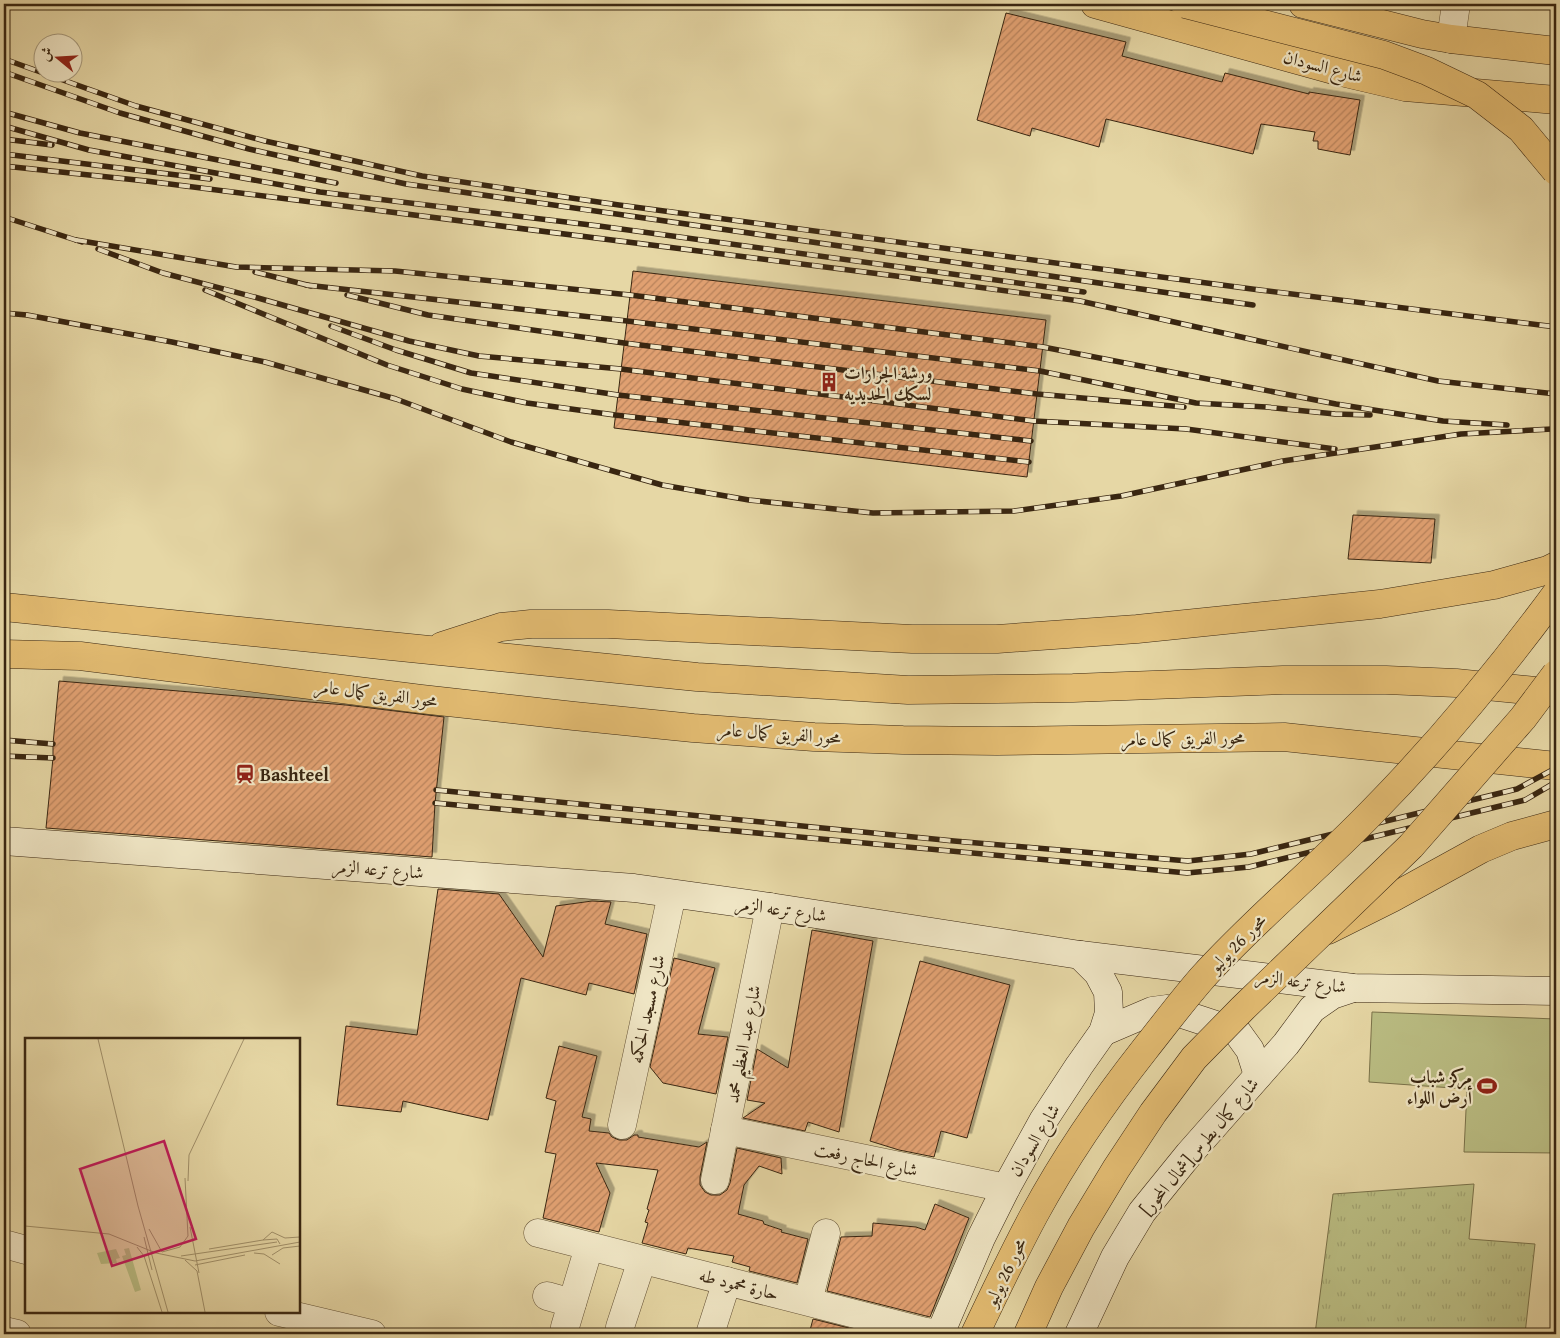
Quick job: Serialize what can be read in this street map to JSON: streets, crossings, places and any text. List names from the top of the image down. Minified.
{"streets":{"main road":["شارع السودان","محور الفريق كمال عامر","محور 26 يوليو"],"street":["شارع ترعه الزمر","شارع مسجد الحكمه","شارع عبد العظيم محمد","شارع كمال بطرس[شمال المحور]","شارع الحاج رفعت","حارة محمود طه"]},"crossings":[["شارع السودان","شارع ترعه الزمر"],["شارع السودان","شارع الحاج رفعت"],["شارع السودان","حارة محمود طه"],["شارع ترعه الزمر","شارع مسجد الحكمه"],["شارع ترعه الزمر","شارع عبد العظيم محمد"],["شارع ترعه الزمر","شارع كمال بطرس[شمال المحور]"],["شارع عبد العظيم محمد","شارع الحاج رفعت"]],"places":{"building":["ورشة الجرارات لسكك الحديديه"],"station":["Bashteel"],"sports":["مركز شباب أرض اللواء"]},"north":"left"}
